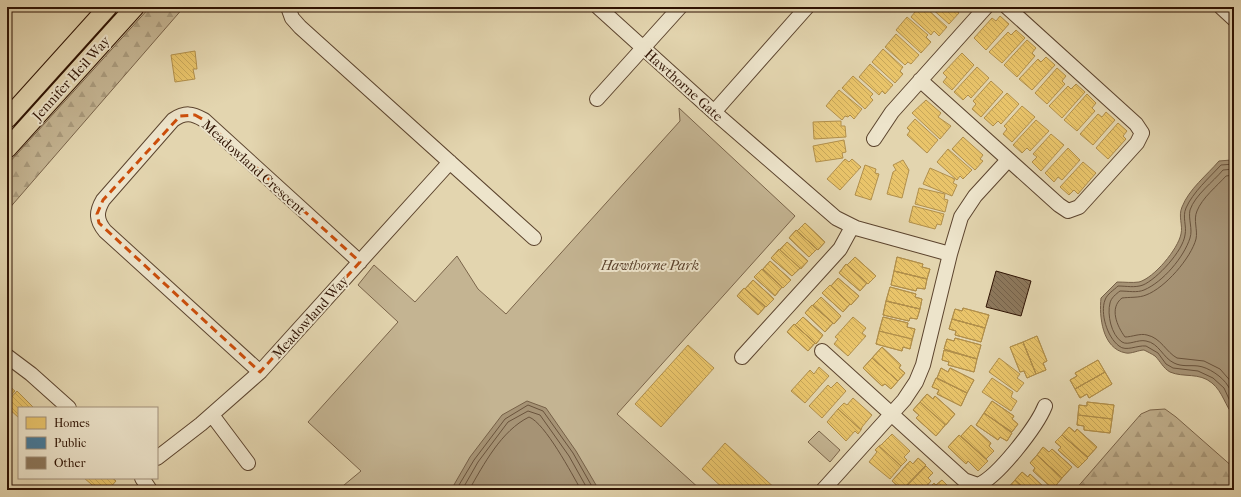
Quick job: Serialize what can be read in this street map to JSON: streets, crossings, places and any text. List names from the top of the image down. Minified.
{"streets":{"main road":["Jennifer Heil Way"],"street":["Hawthorne Gate","Meadowland Crescent","Meadowland Way"]},"crossings":[["Meadowland Crescent","Meadowland Way"]],"parks":["Hawthorne Park"],"legend":["Homes","Public","Other"]}
